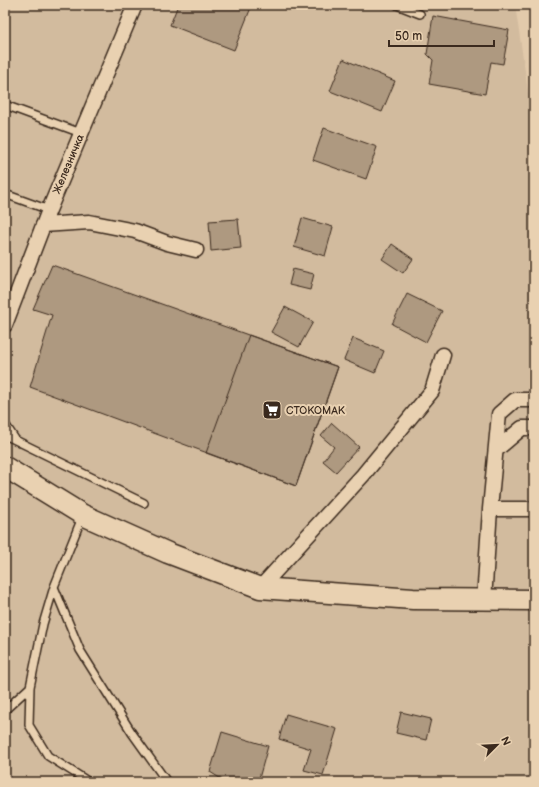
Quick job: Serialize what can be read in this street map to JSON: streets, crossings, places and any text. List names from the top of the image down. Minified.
{"streets":{"street":["Железничка"]},"places":{"supermarket":["СТОКОМАК"]},"scale_bar":"50 m","north":"top right"}
